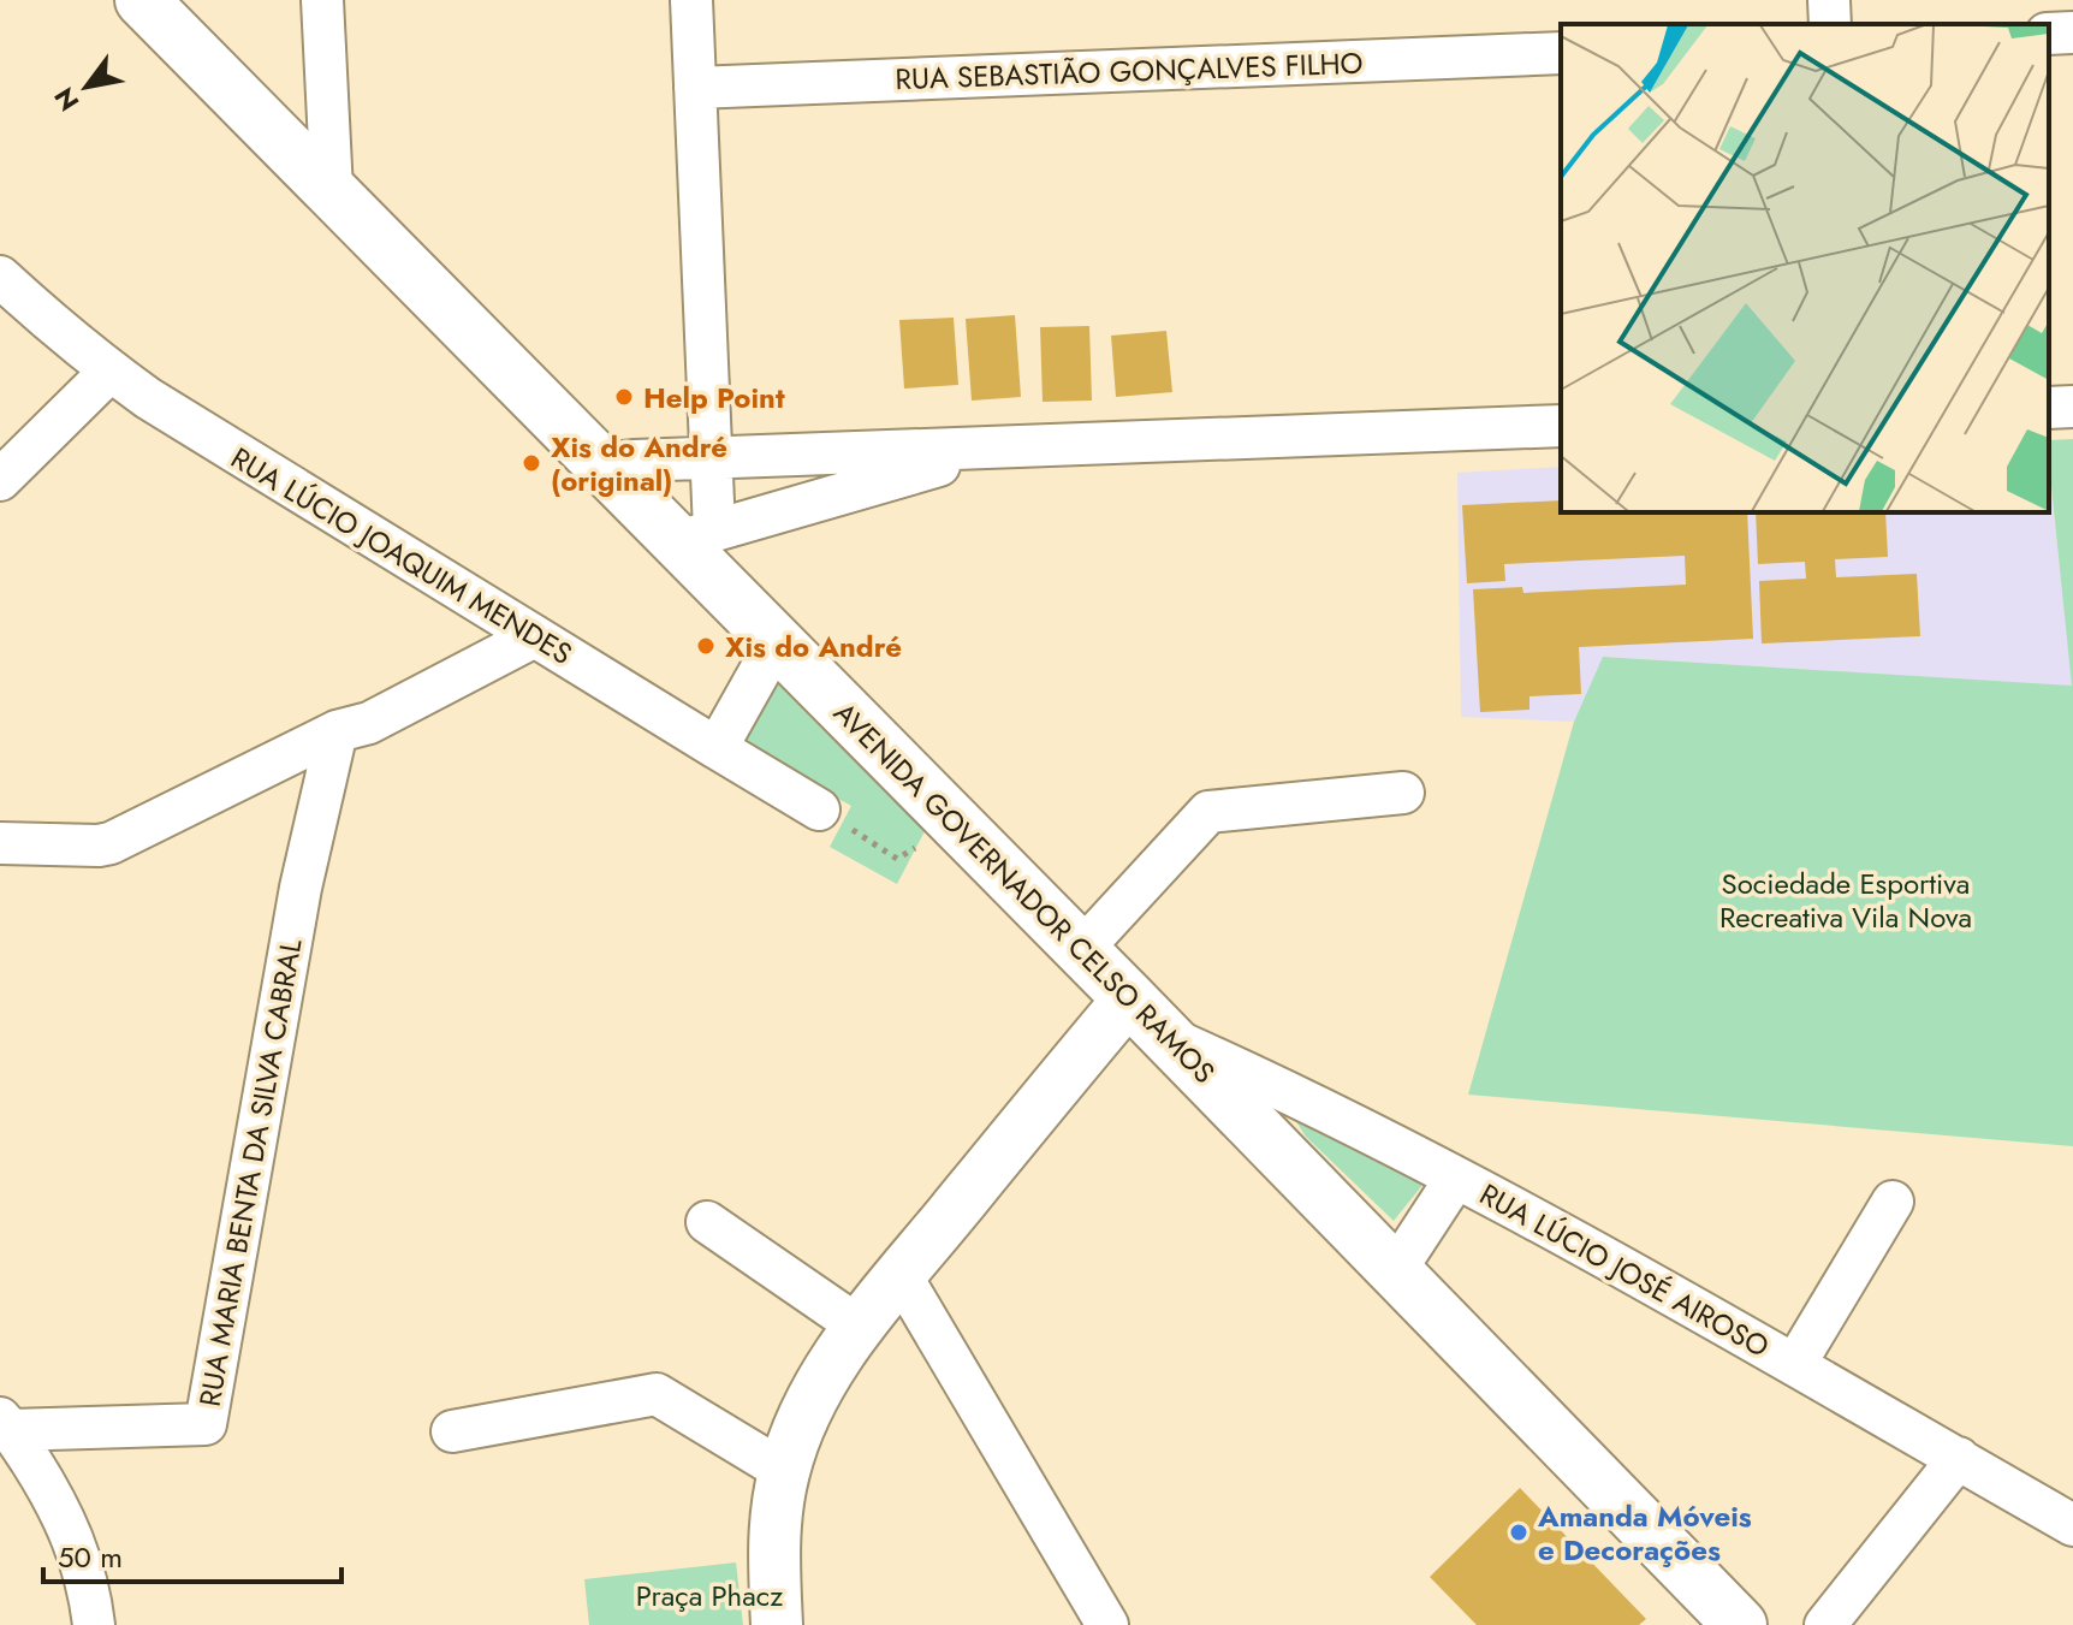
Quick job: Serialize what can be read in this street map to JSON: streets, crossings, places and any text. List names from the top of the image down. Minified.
{"streets":{"main road":["AVENIDA GOVERNADOR CELSO RAMOS"],"street":["RUA SEBASTIÃO GONÇALVES FILHO","RUA LÚCIO JOAQUIM MENDES","RUA MARIA BENTA DA SILVA CABRAL","RUA LÚCIO JOSÉ AIROSO"]},"crossings":[["AVENIDA GOVERNADOR CELSO RAMOS","RUA LÚCIO JOSÉ AIROSO"]],"parks":["Sociedade Esportiva Recreativa Vila Nova","Praça Phacz"],"places":["Help Point","Xis do André (original)","Xis do André","Amanda Móveis e Decorações"],"scale_bar":"50 m","north":"bottom left"}
